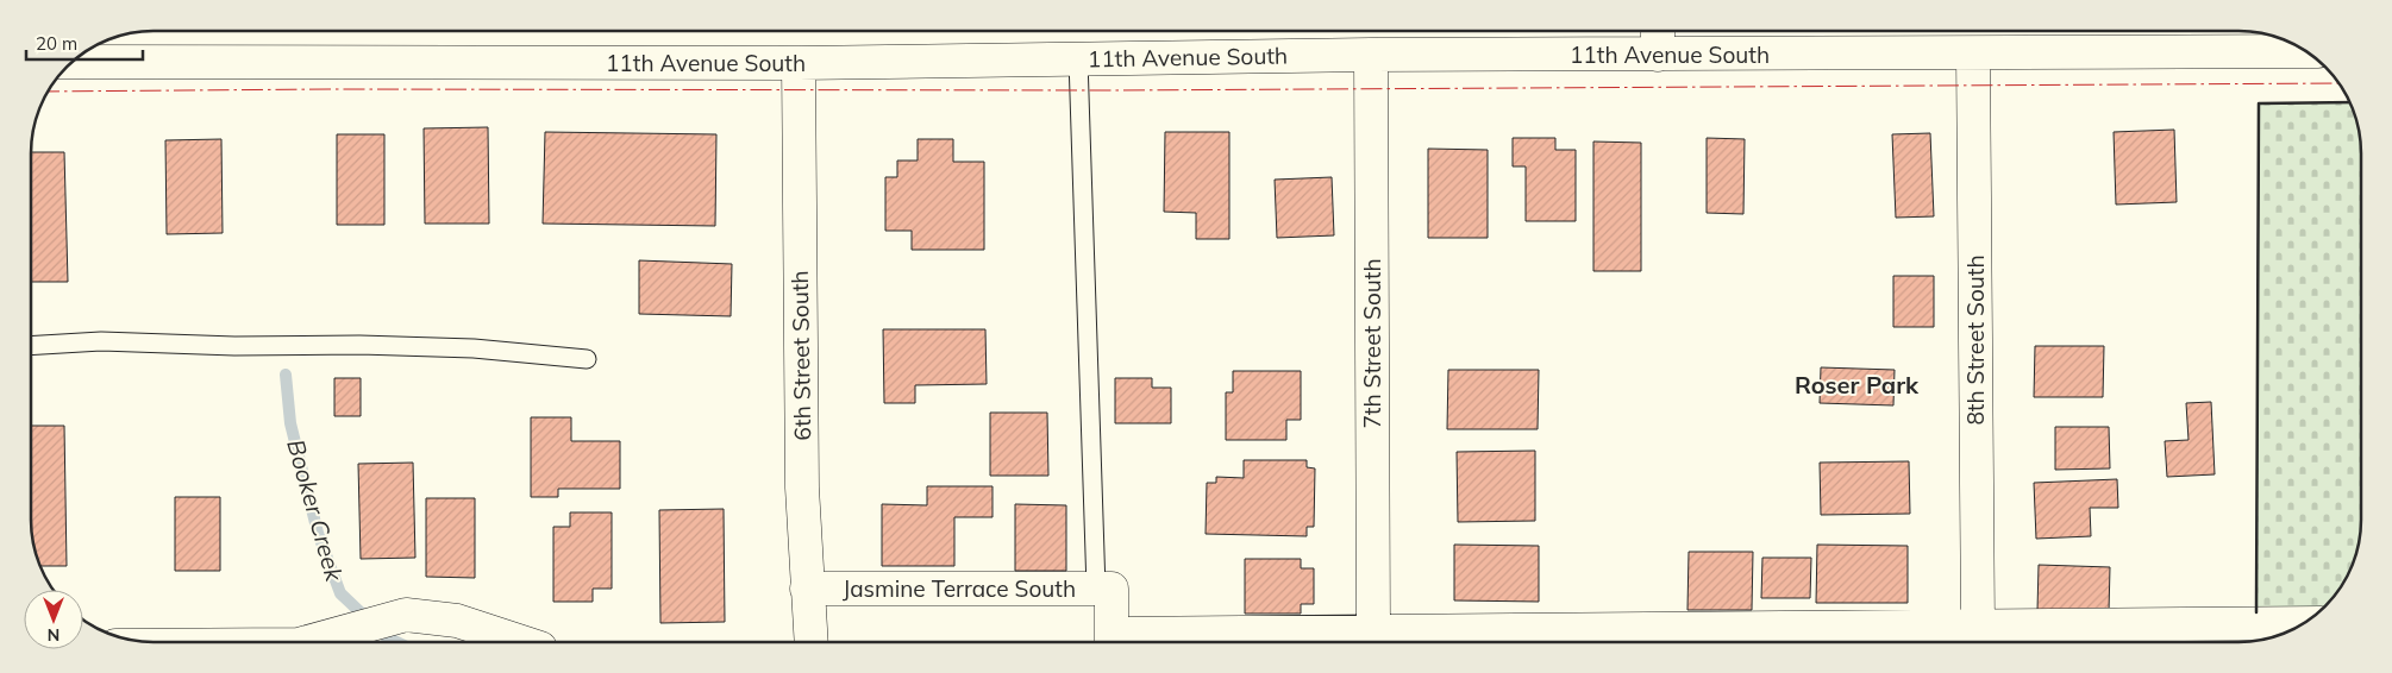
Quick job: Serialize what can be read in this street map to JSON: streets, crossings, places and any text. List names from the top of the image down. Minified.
{"streets":{"street":["11th Avenue South","8th Street South","7th Street South","6th Street South","Jasmine Terrace South"]},"crossings":[["11th Avenue South","8th Street South"],["11th Avenue South","7th Street South"],["11th Avenue South","6th Street South"],["6th Street South","Jasmine Terrace South"]],"districts":["Roser Park"],"water":["Booker Creek"],"scale_bar":"20 m","north":"bottom"}
